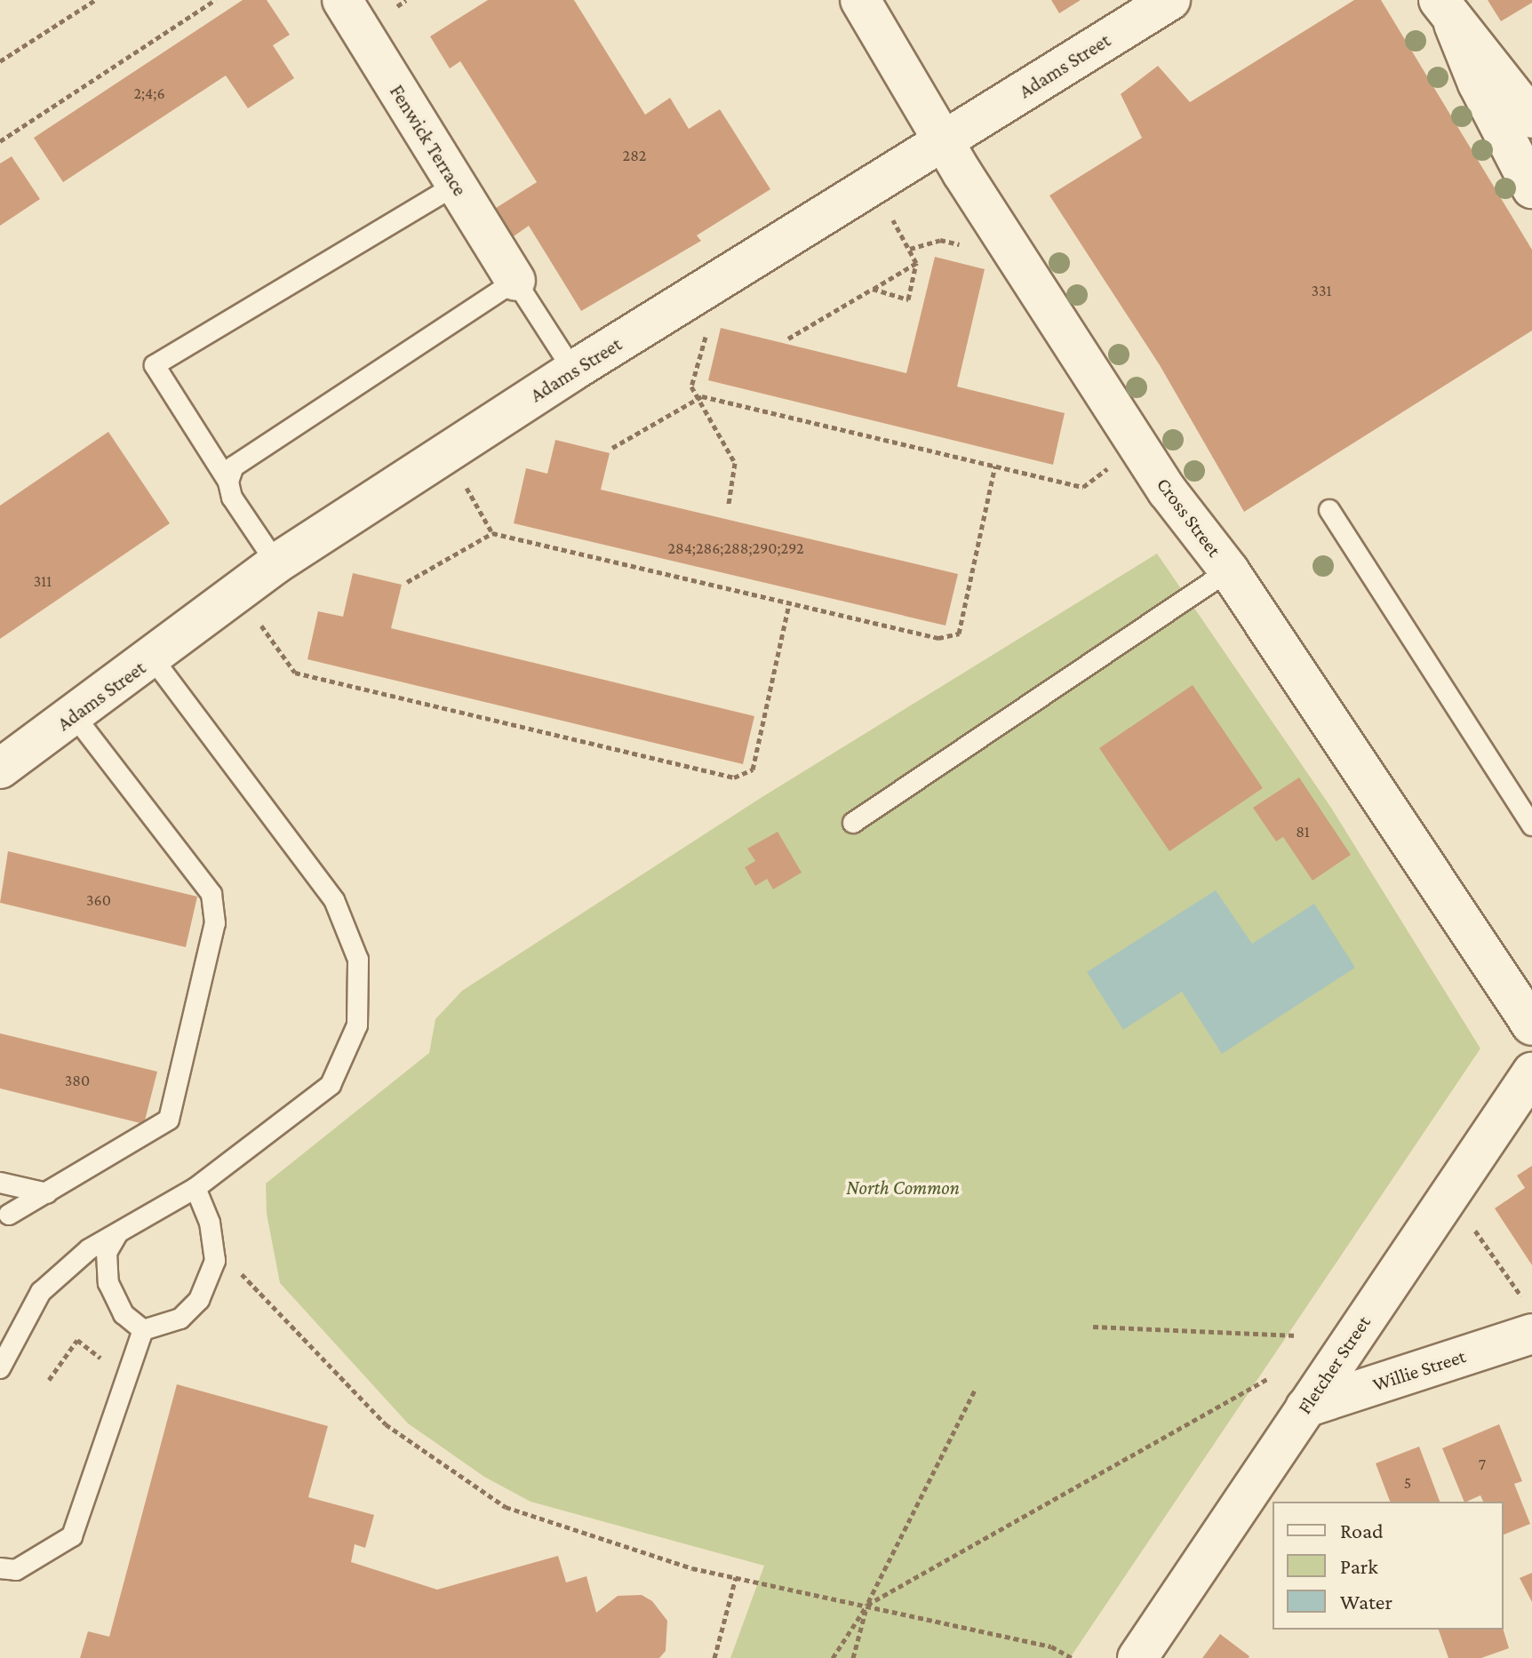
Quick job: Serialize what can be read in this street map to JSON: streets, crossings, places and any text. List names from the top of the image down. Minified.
{"streets":{"street":["Adams Street","Fenwick Terrace","Cross Street","Fletcher Street","Willie Street"]},"crossings":[["Adams Street","Cross Street"],["Fletcher Street","Willie Street"]],"parks":["North Common"],"house_numbers":["2;4;6","282","331","284;286;288;290;292","311","81","360","380","7","5"],"legend":["Road","Park","Water"]}
